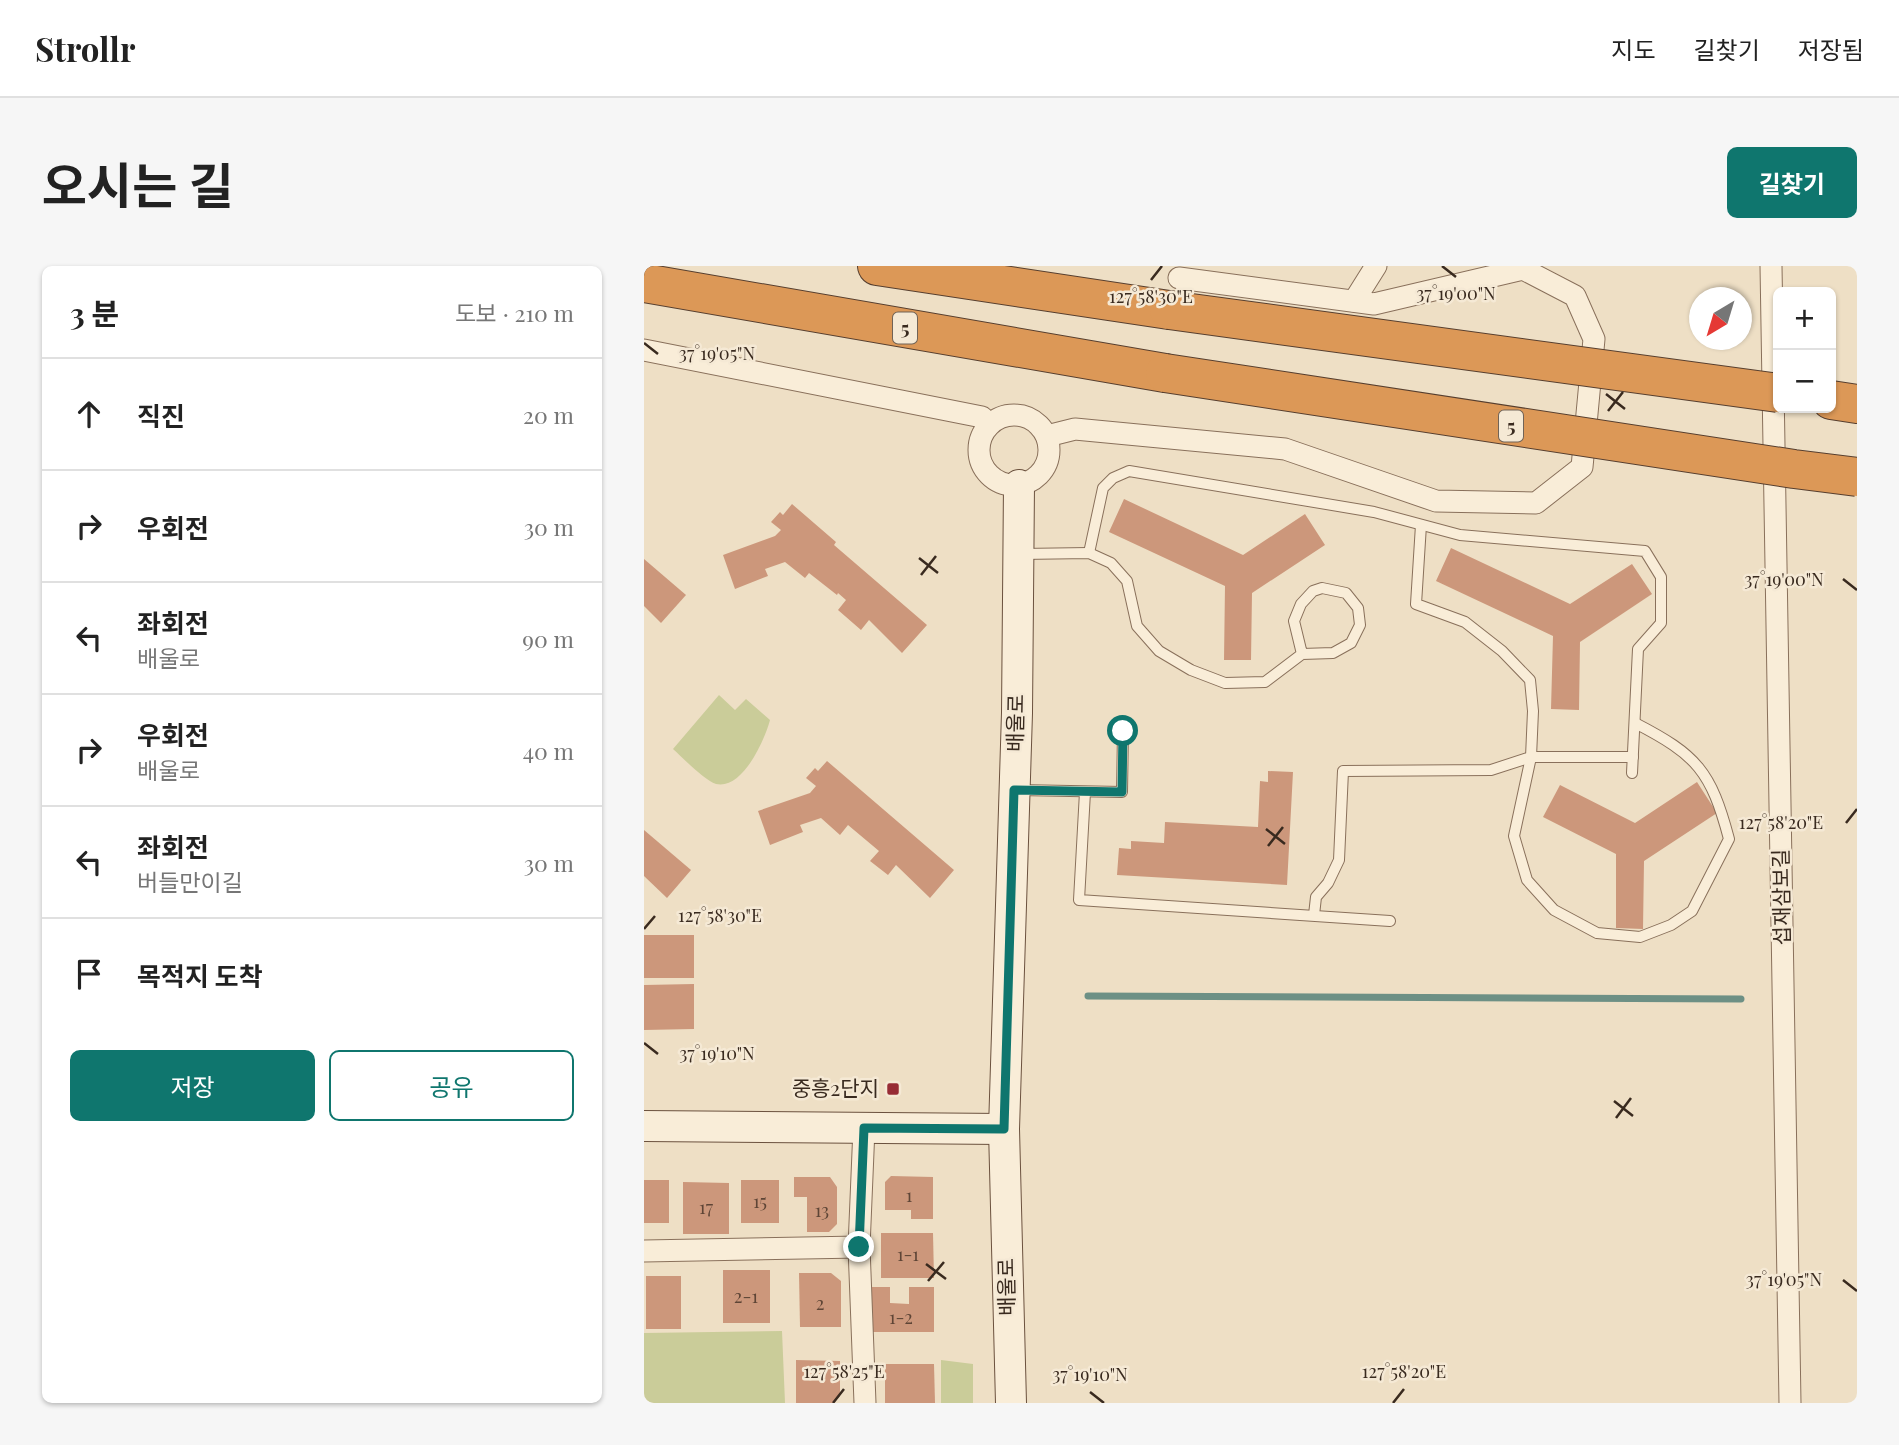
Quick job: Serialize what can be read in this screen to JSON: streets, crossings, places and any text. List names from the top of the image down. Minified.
{"streets":{"highway":["5"],"street":["배울로","섭재삼보길"]},"places":{"transit":["중흥2단지"]},"house_numbers":["1","15","17","13","1-1","2-1","2","1-2"],"north":"bottom left","page":{"header":"Strollr","nav":["지도","길찾기","저장됨"],"title":"오시는 길","buttons":["길찾기",["저장","공유"]],"heading":["3 분","도보 · 210 m"],"map_buttons":["+","−"],"list":[["직진","20 m"],["우회전","30 m"],["좌회전","배울로","90 m"],["우회전","배울로","40 m"],["좌회전","버들만이길","30 m"],"목적지 도착"]},"coordinates":["37°19'00\"N","127°58'30\"E","37°19'05\"N","127°58'20\"E","37°19'10\"N","127°58'25\"E"]}
